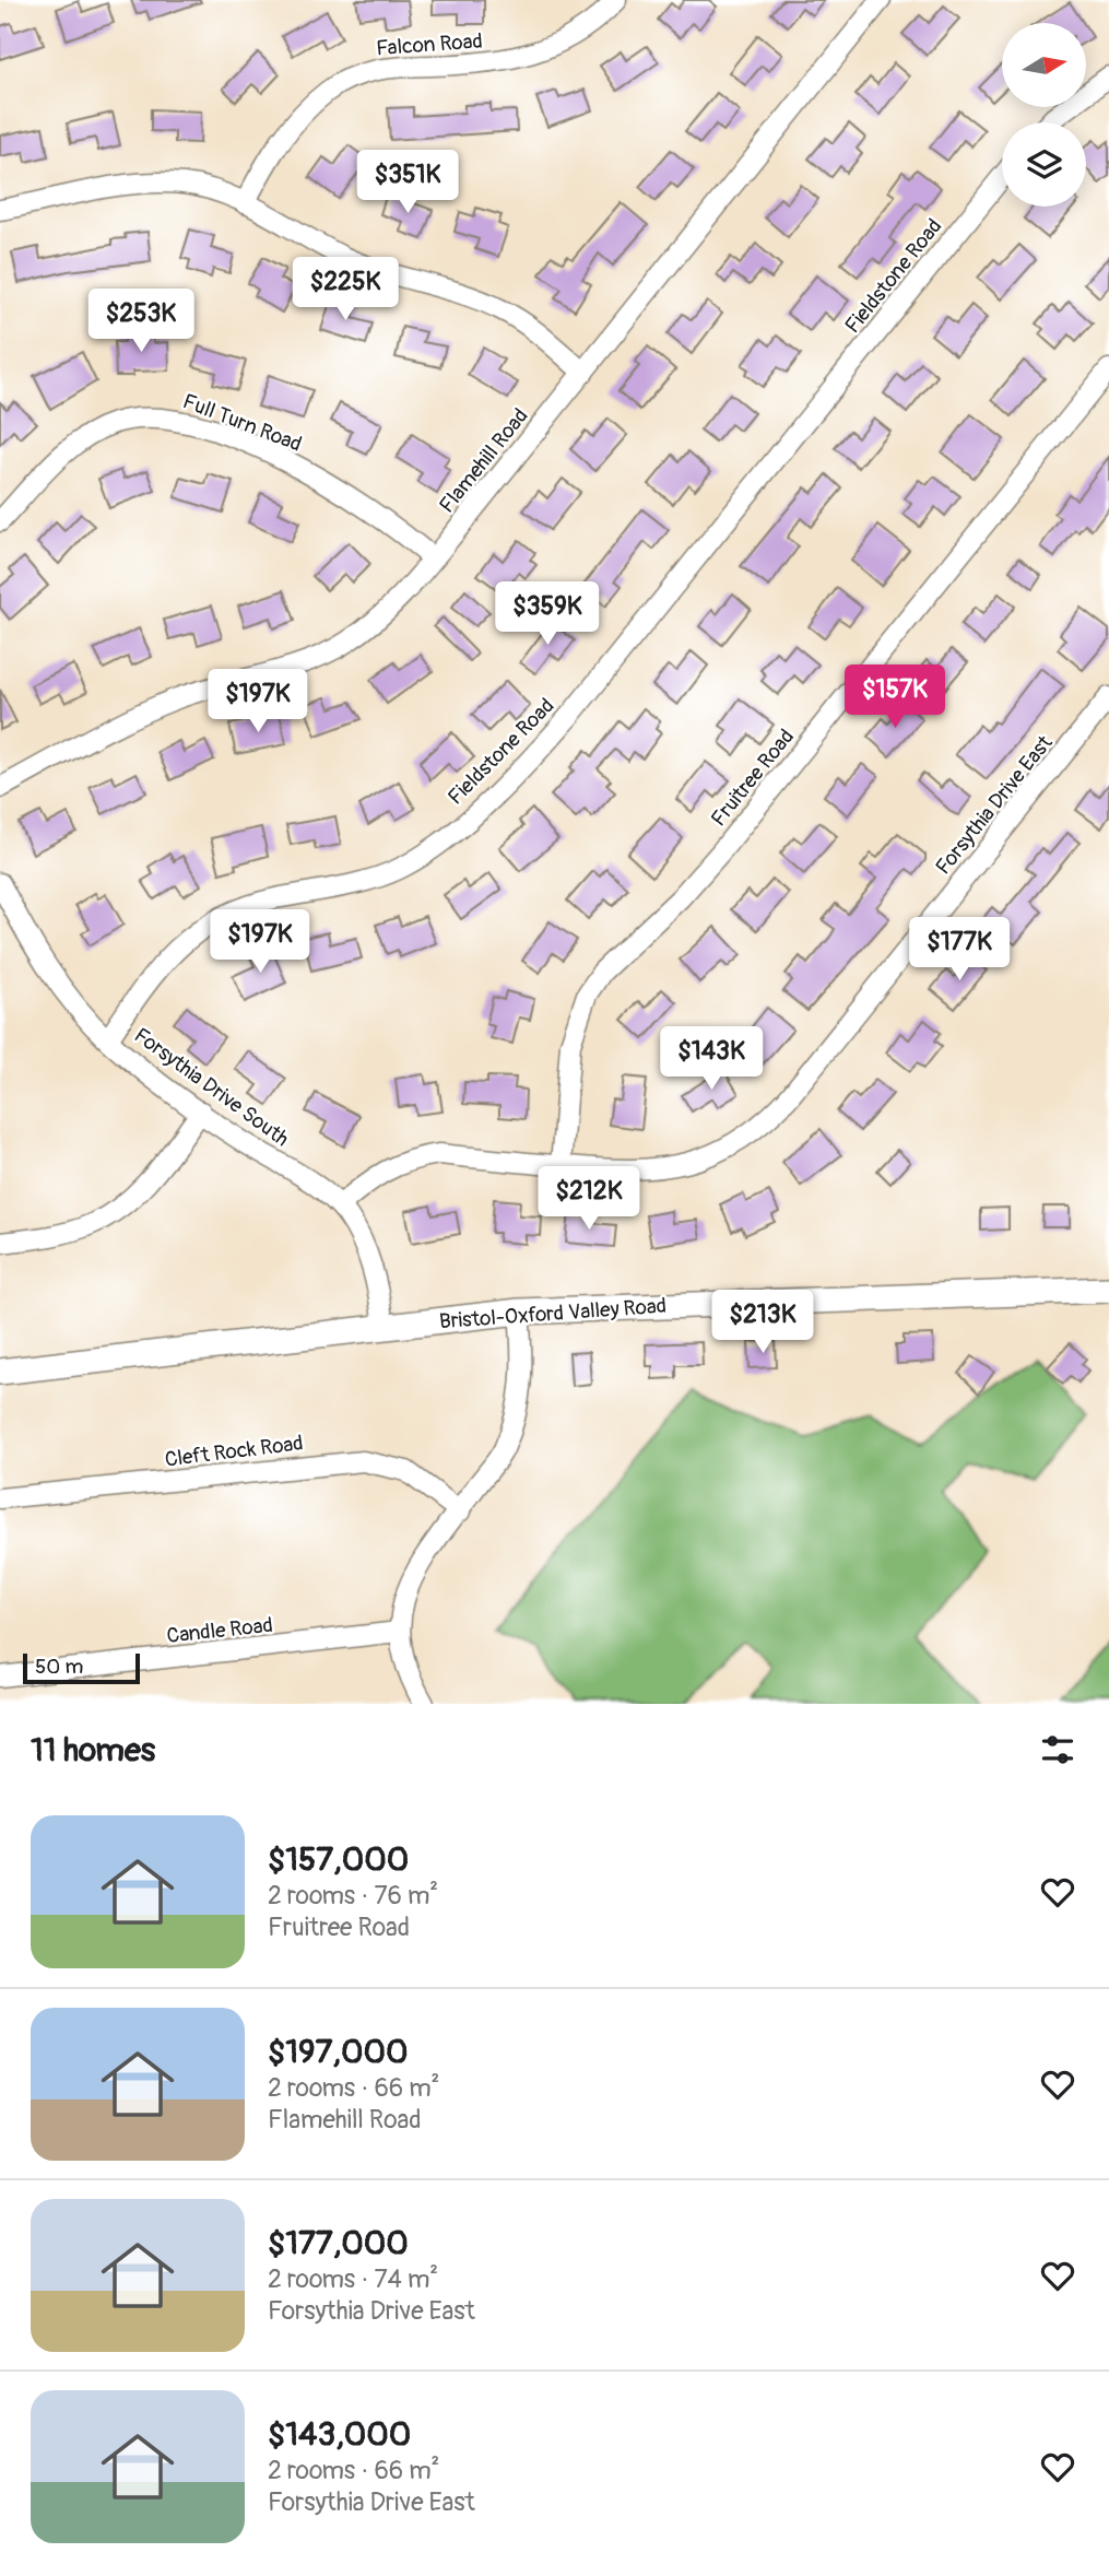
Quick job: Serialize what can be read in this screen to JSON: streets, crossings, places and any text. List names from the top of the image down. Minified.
{"streets":{"main road":["Bristol-Oxford Valley Road"],"street":["Falcon Road","Fieldstone Road","Full Turn Road","Flamehill Road","Fruitree Road","Forsythia Drive East","Forsythia Drive South","Cleft Rock Road","Candle Road"]},"crossings":[["Fieldstone Road","Forsythia Drive South"],["Full Turn Road","Flamehill Road"],["Fruitree Road","Forsythia Drive East"],["Forsythia Drive East","Forsythia Drive South"],["Forsythia Drive South","Bristol-Oxford Valley Road"]],"scale_bar":"50 m","north":"right","page":{"price":["$351K","$225K","$253K","$359K","$157K","$197K","$197K","$177K","$143K","$212K","$213K"],"scale":"50 m","heading":"11 homes","list":[{"name":"$157,000","note":"2 rooms · 76 m² · Fruitree Road"},{"name":"$197,000","note":"2 rooms · 66 m² · Flamehill Road"},{"name":"$177,000","note":"2 rooms · 74 m² · Forsythia Drive East"},{"name":"$143,000","note":"2 rooms · 66 m² · Forsythia Drive East"}]}}
